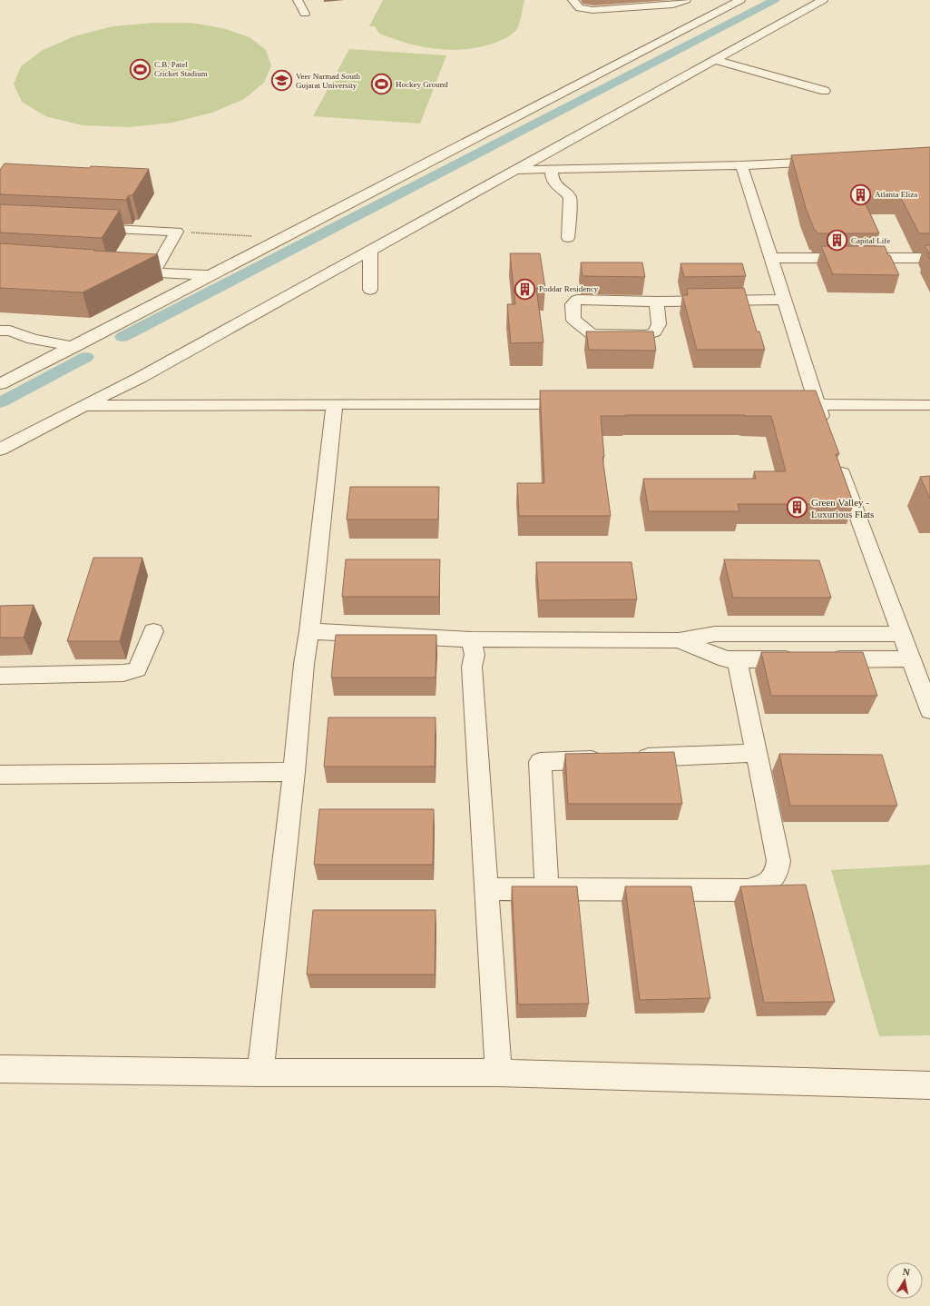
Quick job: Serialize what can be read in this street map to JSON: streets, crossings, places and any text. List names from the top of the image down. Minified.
{"places":{"sports":["C.B. Patel Cricket Stadium","Hockey Ground"],"school or university":["Veer Narmad South Gujarat University"],"building":["Atlanta Eliza","Capital Life","Poddar Residency","Green Valley - Luxurious Flats"]},"north":"top"}
